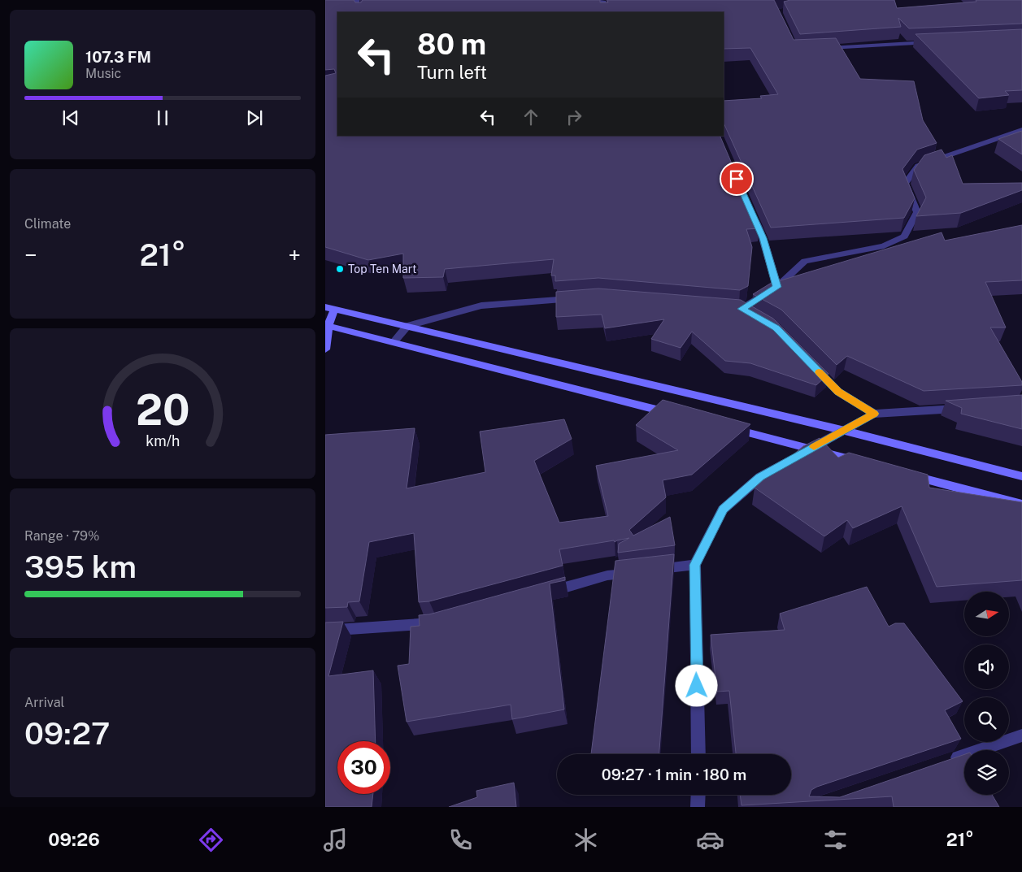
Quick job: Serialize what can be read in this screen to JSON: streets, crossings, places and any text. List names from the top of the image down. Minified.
{"places":["Top Ten Mart"],"north":"right","page":{"turn":["80 m","Turn left"],"song":["107.3 FM","Music"],"tile":["Climate",["Range · 79%","395 km"],["Arrival","09:27"]],"heat":["−","21°","+"],"limit":"30","trip":"09:27 · 1 min · 180 m","tabs":["09:26","21°"],"gauge":["20","km/h"]}}
